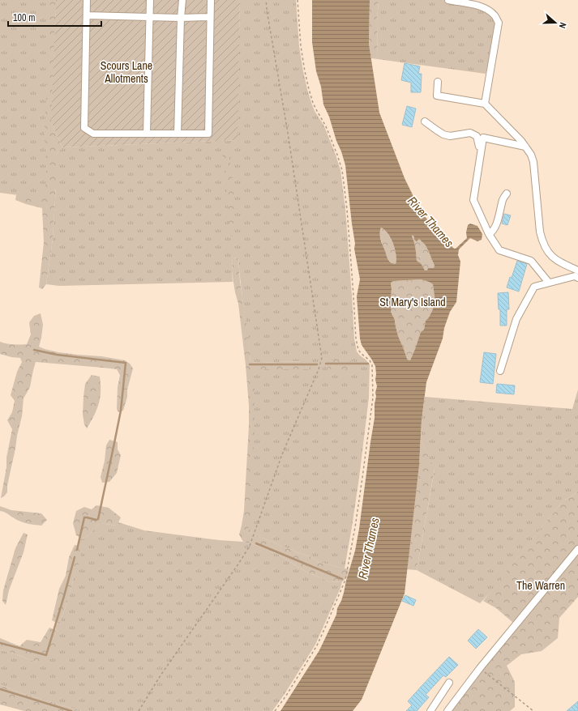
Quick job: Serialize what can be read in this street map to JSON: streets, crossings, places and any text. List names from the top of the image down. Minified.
{"water":["River Thames"],"parks":["Scours Lane Allotments","St Mary's Island","The Warren"],"scale_bar":"100 m","north":"right"}
